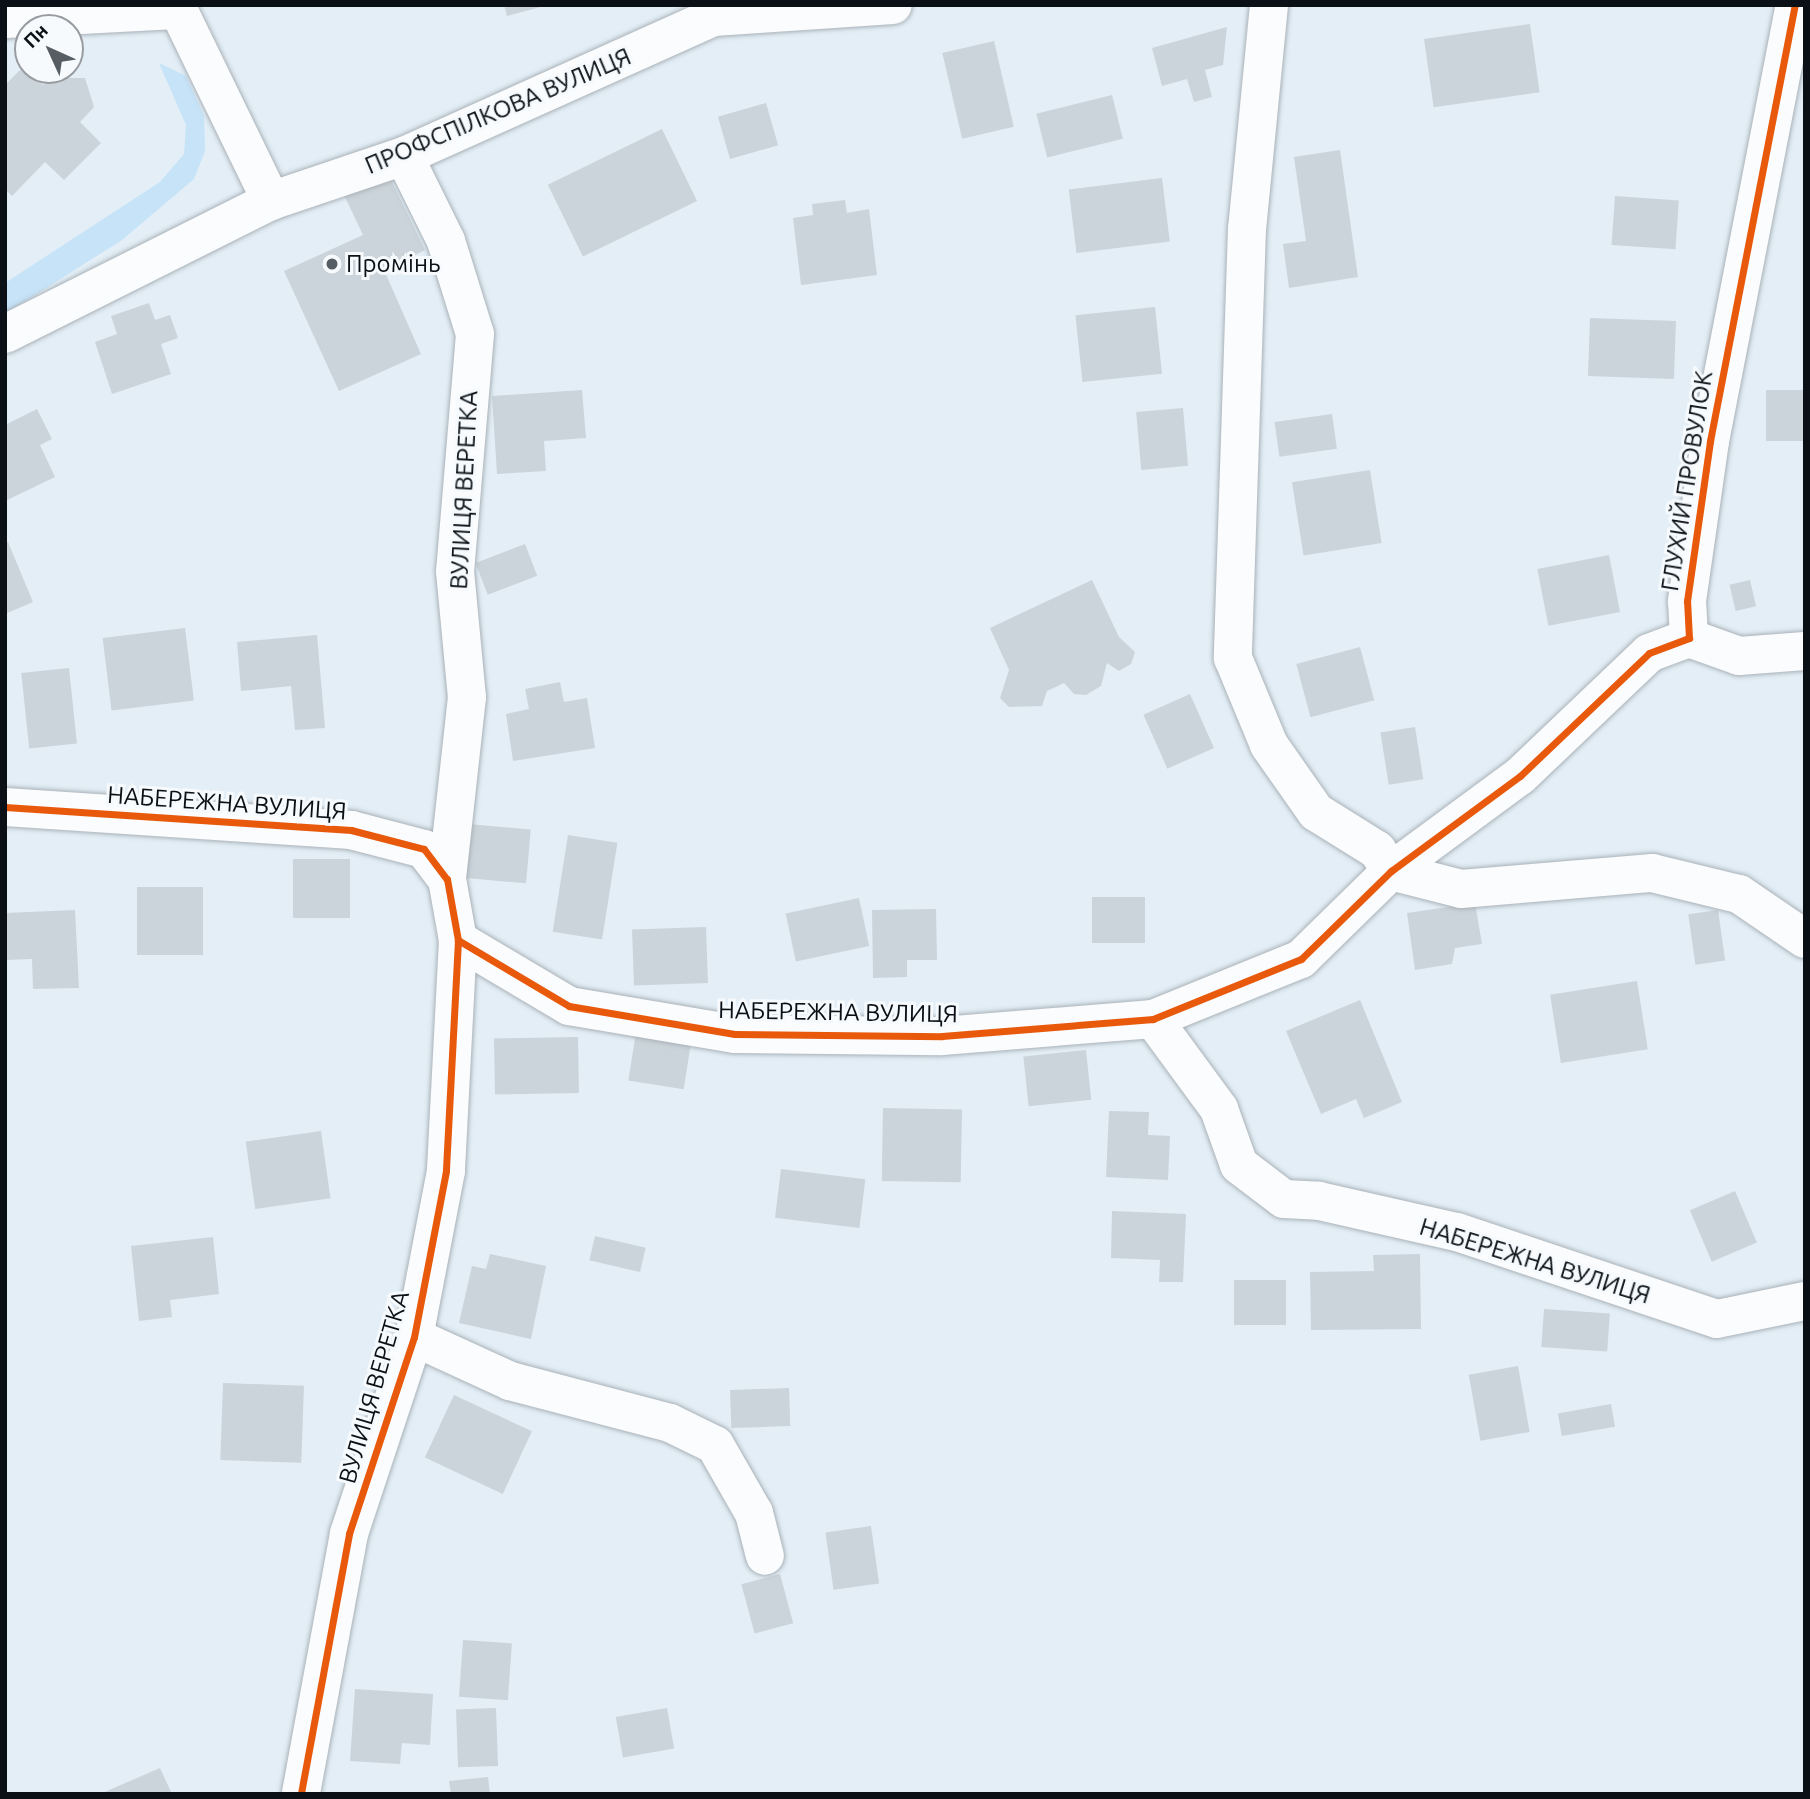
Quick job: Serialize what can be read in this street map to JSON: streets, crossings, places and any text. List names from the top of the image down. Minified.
{"streets":{"street":["ПРОФСПІЛКОВА ВУЛИЦЯ","ГЛУХИЙ ПРОВУЛОК","ВУЛИЦЯ ВЕРЕТКА","НАБЕРЕЖНА ВУЛИЦЯ"]},"crossings":[["ПРОФСПІЛКОВА ВУЛИЦЯ","ВУЛИЦЯ ВЕРЕТКА"],["ВУЛИЦЯ ВЕРЕТКА","НАБЕРЕЖНА ВУЛИЦЯ"]],"places":["Промінь"],"north":"top left"}
